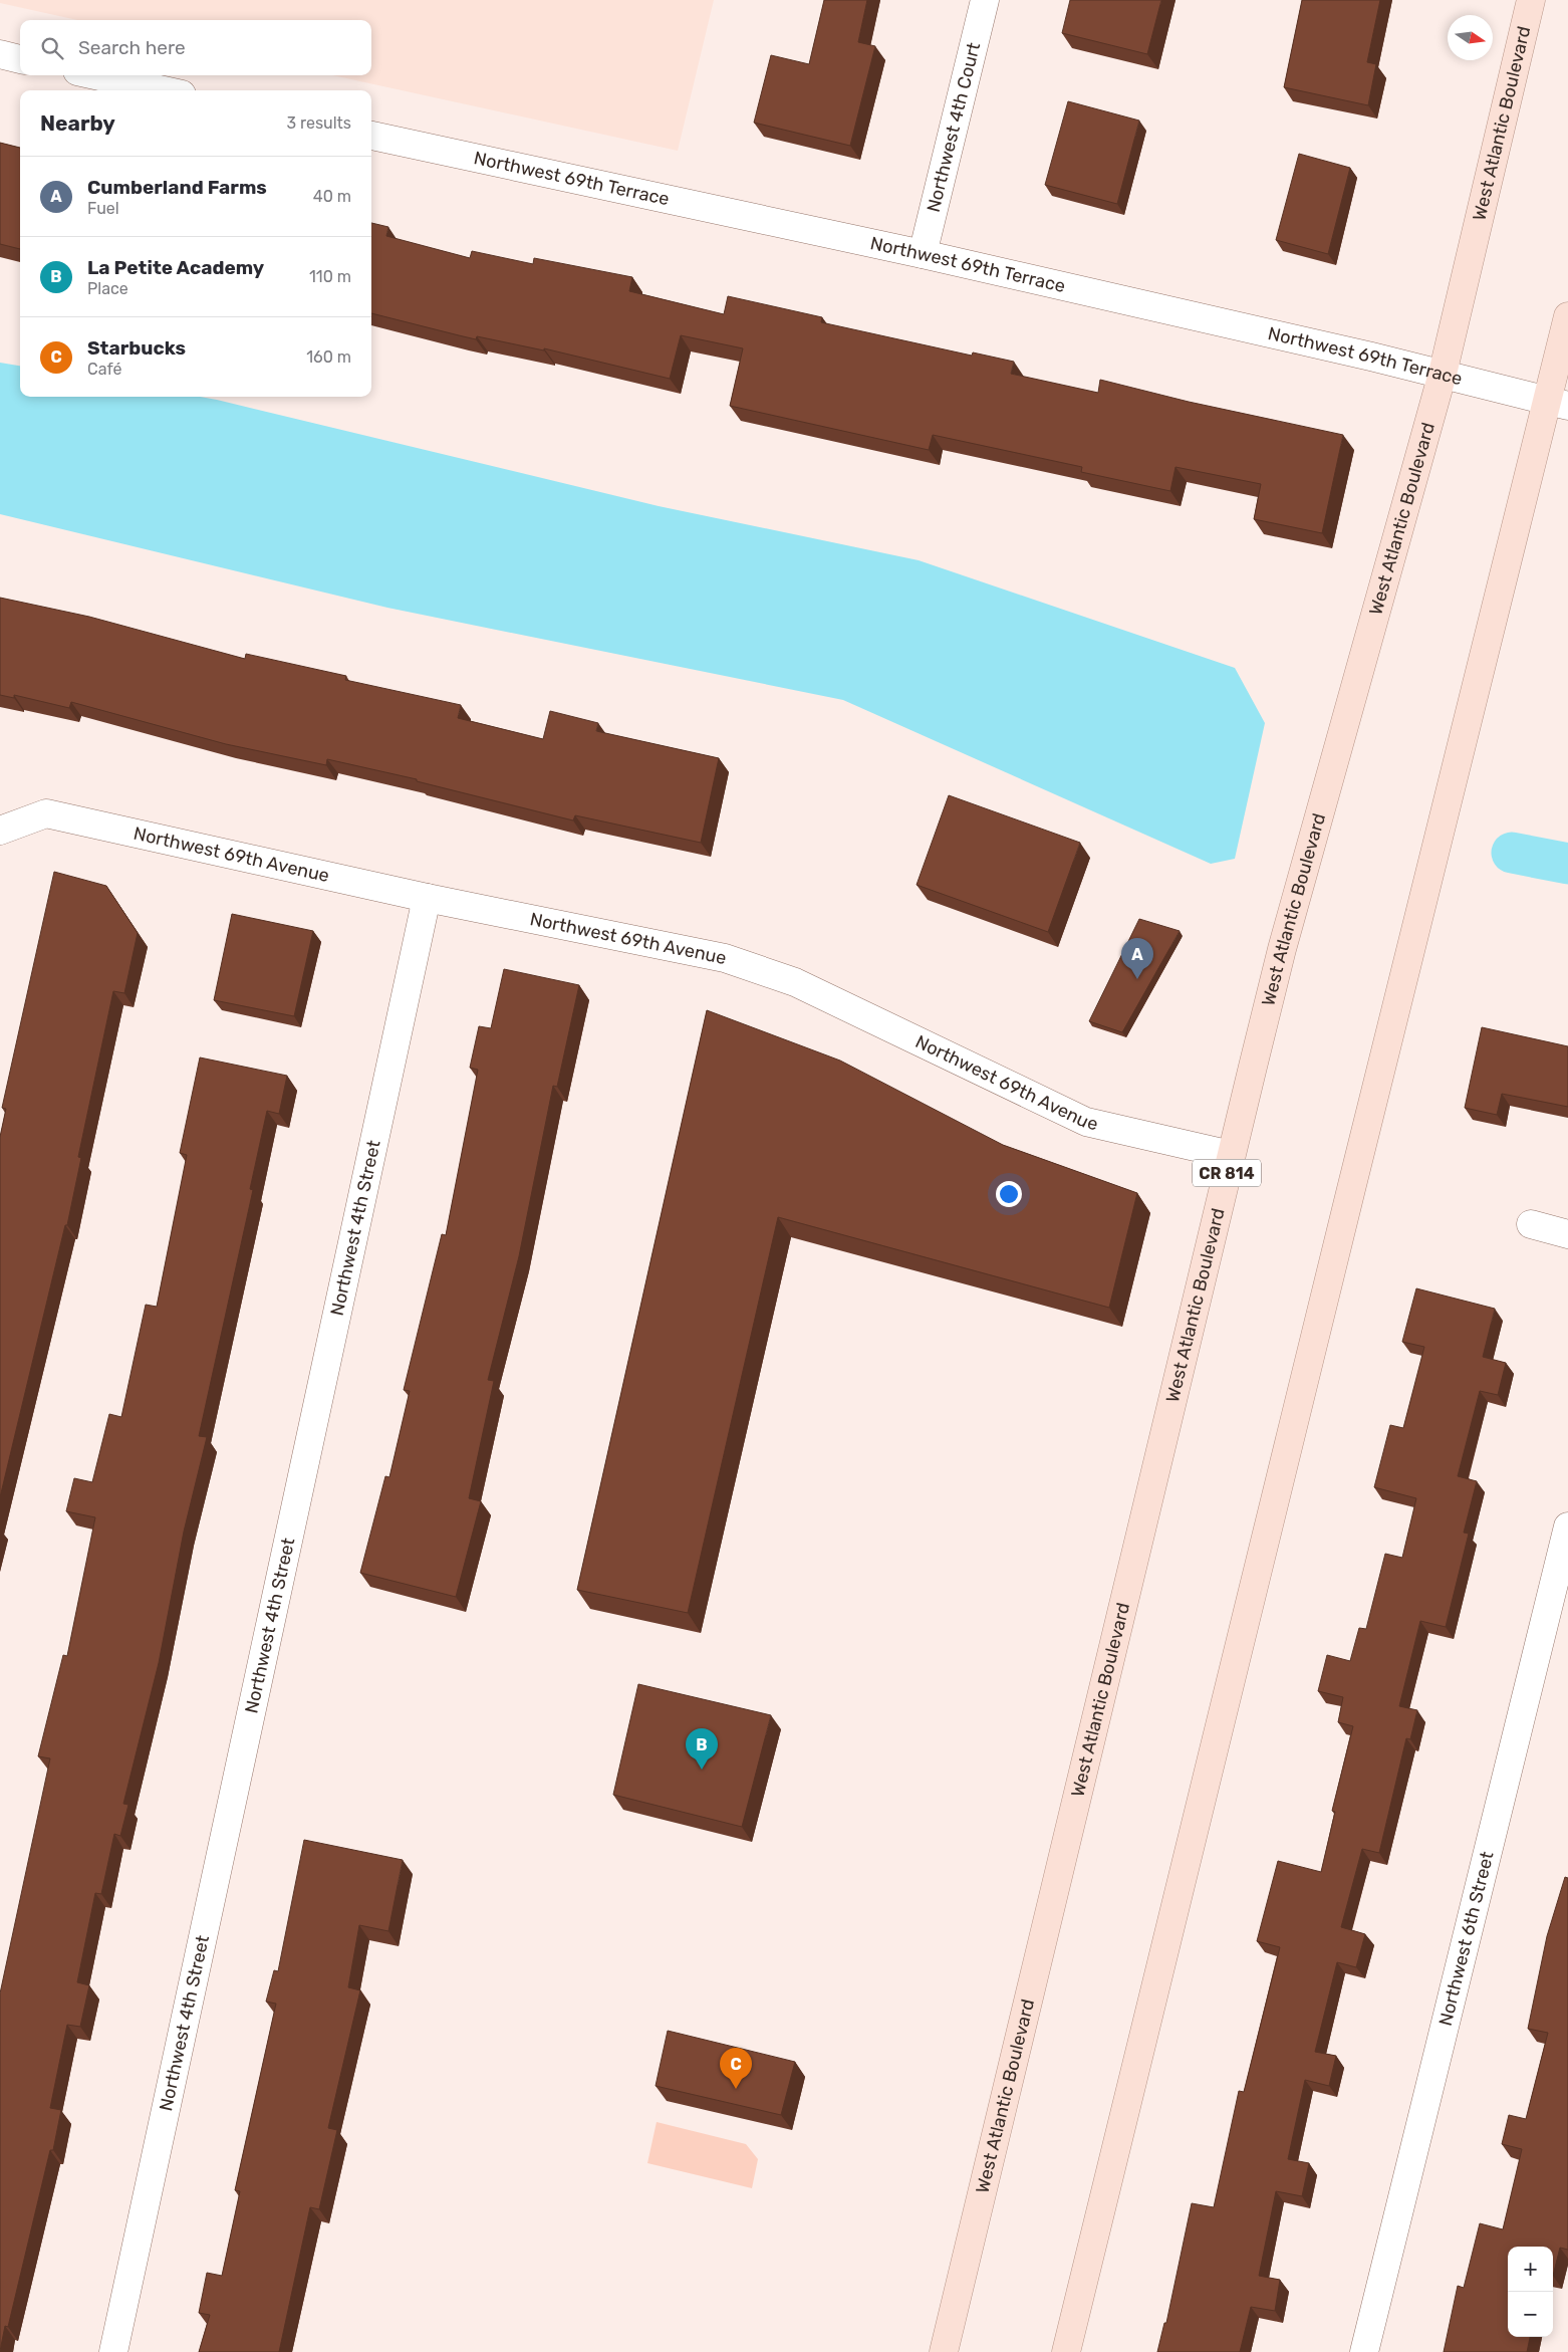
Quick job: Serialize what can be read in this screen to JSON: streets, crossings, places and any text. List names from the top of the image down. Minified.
{"streets":{"main road":["West Atlantic Boulevard","CR 814"],"street":["Northwest 4th Court","Northwest 69th Terrace","Northwest 69th Avenue","Northwest 4th Street","Northwest 6th Street"]},"crossings":[["West Atlantic Boulevard","Northwest 69th Terrace"],["West Atlantic Boulevard","Northwest 69th Avenue"],["Northwest 4th Court","Northwest 69th Terrace"],["Northwest 69th Avenue","Northwest 4th Street"]],"north":"right","page":{"search":"Search here","heading":["Nearby","3 results"],"list":[{"mark":"A","name":"Cumberland Farms","note":"Fuel","value":"40 m"},{"mark":"B","name":"La Petite Academy","note":"Place","value":"110 m"},{"mark":"C","name":"Starbucks","note":"Café","value":"160 m"}],"pins":["A","B","C"],"map_buttons":["+","−"]}}
